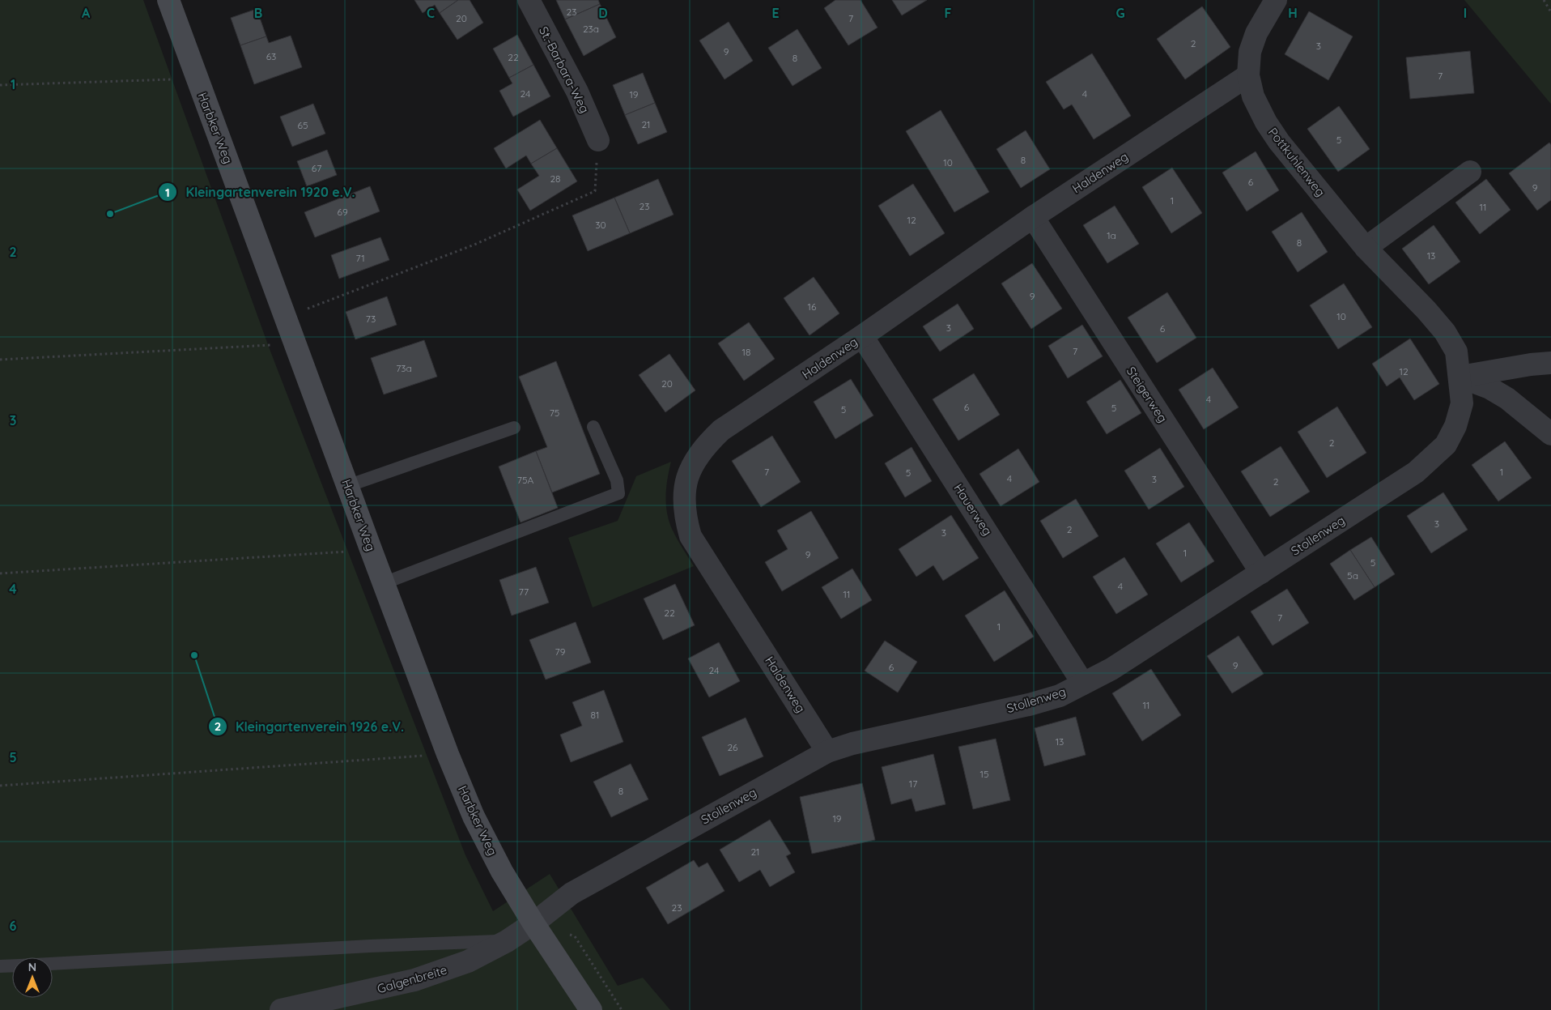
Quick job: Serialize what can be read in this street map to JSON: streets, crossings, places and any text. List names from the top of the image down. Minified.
{"streets":{"main road":["Harbker Weg"],"street":["St.-Barbara-Weg","Pottkuhlenweg","Haldenweg","Steigerweg","Hauerweg","Stollenweg","Galgenbreite"]},"crossings":[["Harbker Weg","Stollenweg"],["Harbker Weg","Galgenbreite"],["Pottkuhlenweg","Haldenweg"],["Pottkuhlenweg","Stollenweg"],["Haldenweg","Steigerweg"],["Haldenweg","Hauerweg"],["Haldenweg","Stollenweg"],["Steigerweg","Stollenweg"],["Hauerweg","Stollenweg"],["Stollenweg","Galgenbreite"]],"places":["Kleingartenverein 1920 e.V.","Kleingartenverein 1926 e.V."],"house_numbers":["23","20","7","23a","2","3","9","63","22","8","7","24","4","19","21","65","5","8","10","67","28","6","9","1","23","11","69","12","30","1a","8","13","71","9","16","10","73","3","6","7","18","73a","12","20","4","6","5","5","75","2","7","1","5","4","3","75A","2","3","2","3","1","9","5","5a","4","77","11","22","7","1","79","9","6","24","11","81","13","26","15","17","8","19","21","23"],"north":"top","grid":{"columns":["A","B","C","D","E","F","G","H","I"],"rows":["1","2","3","4","5","6"]}}
